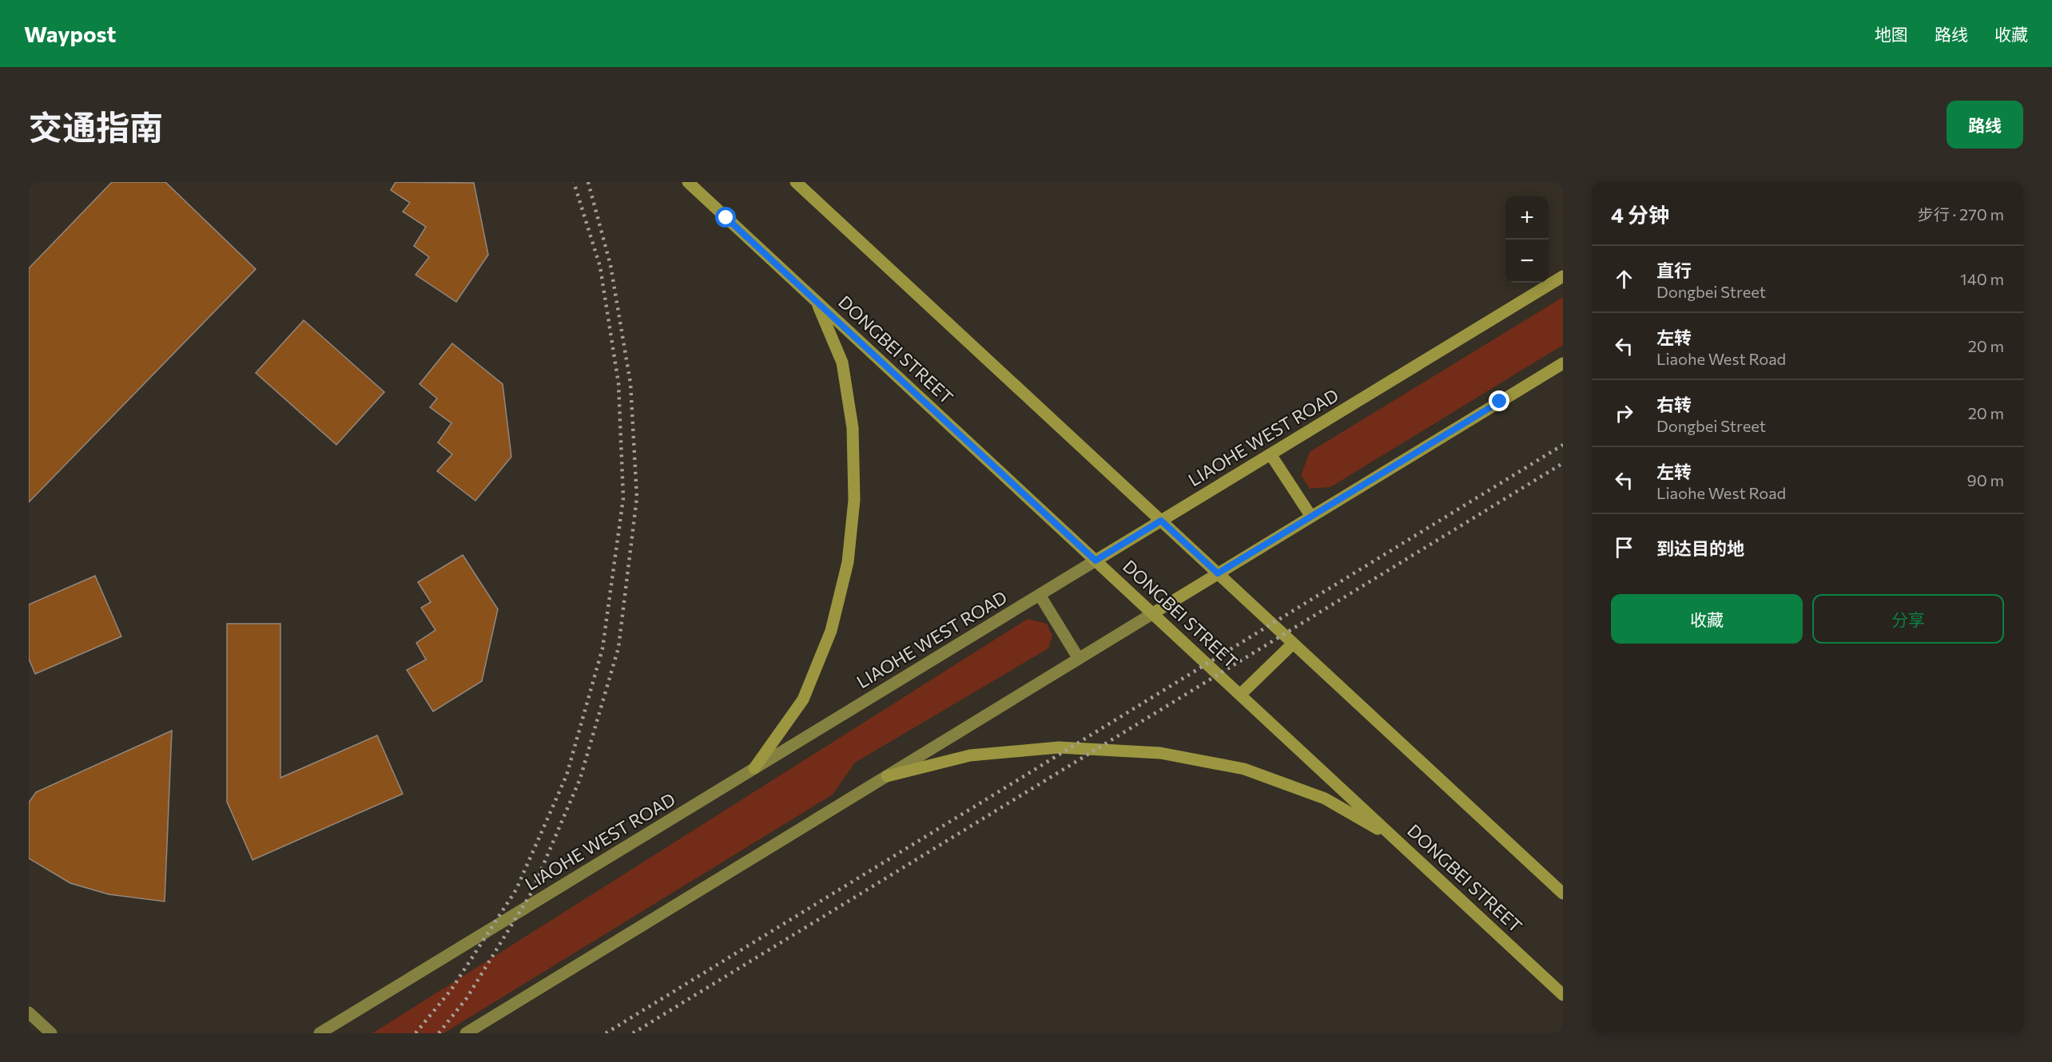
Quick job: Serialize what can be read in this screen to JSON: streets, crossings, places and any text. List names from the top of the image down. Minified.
{"streets":{"main road":["DONGBEI STREET","LIAOHE WEST ROAD"]},"crossings":[["DONGBEI STREET","LIAOHE WEST ROAD"]],"page":{"header":"Waypost","nav":["地图","路线","收藏"],"title":"交通指南","buttons":["路线",["收藏","分享"]],"heading":["4 分钟","步行 · 270 m"],"map_buttons":["+","−"],"list":[["直行","Dongbei Street","140 m"],["左转","Liaohe West Road","20 m"],["右转","Dongbei Street","20 m"],["左转","Liaohe West Road","90 m"],"到达目的地"]}}
